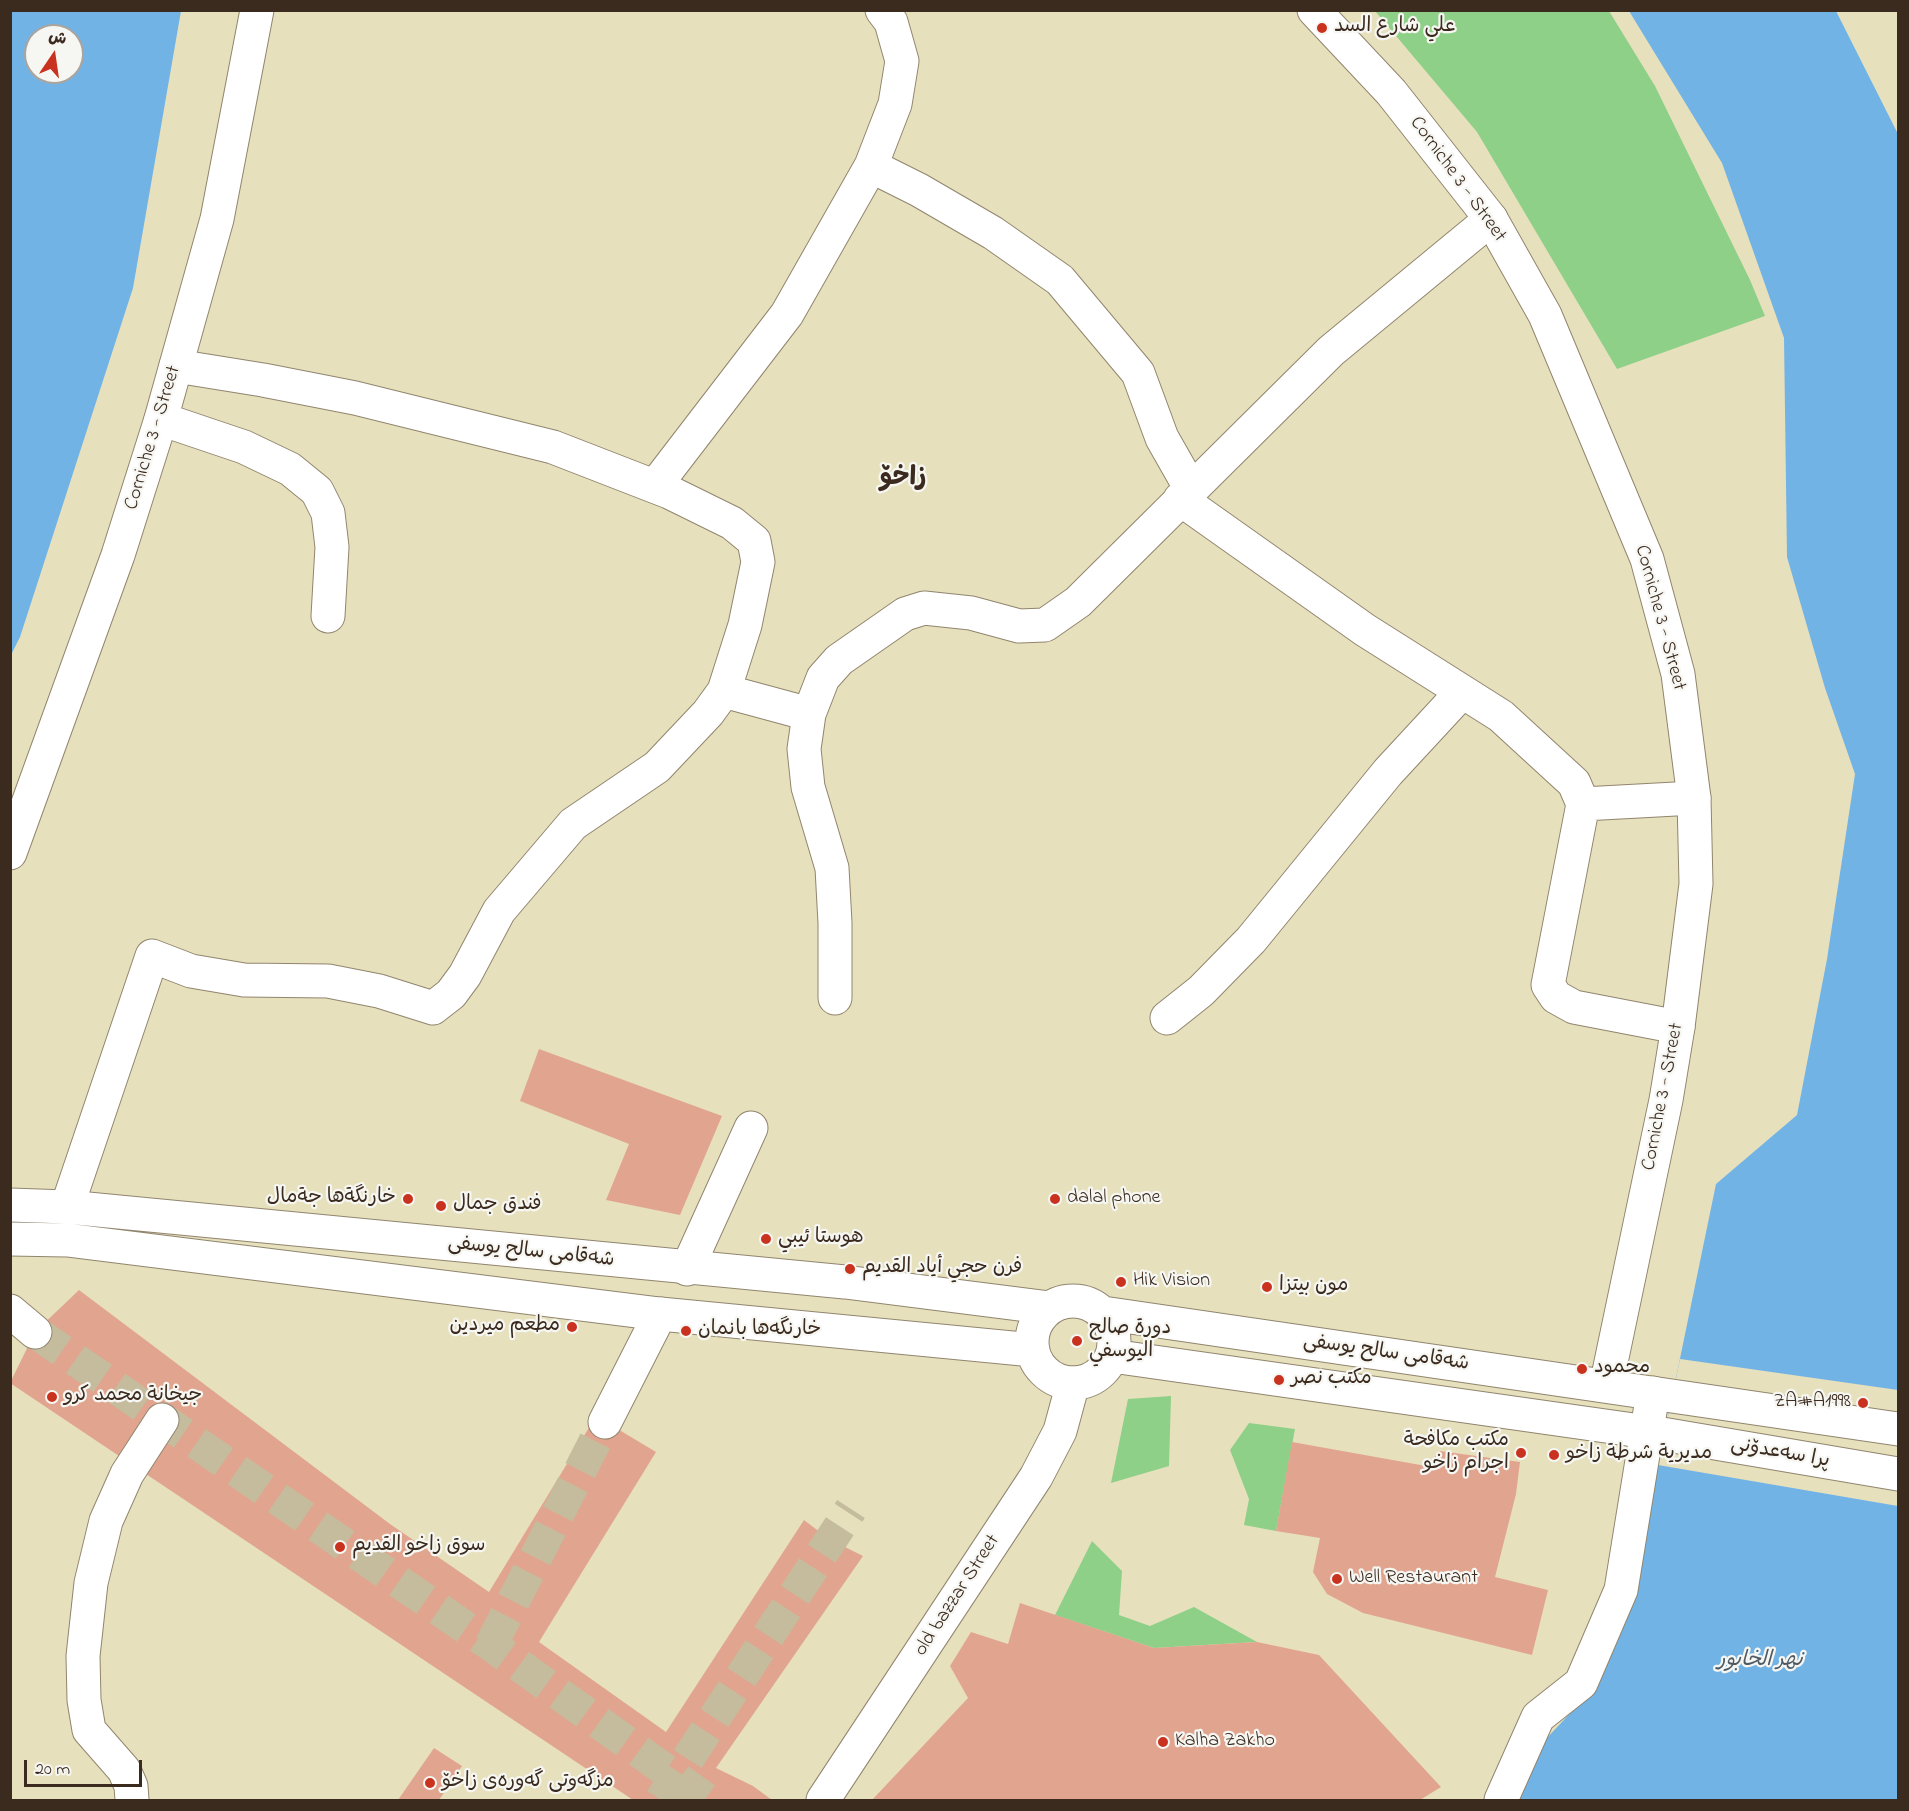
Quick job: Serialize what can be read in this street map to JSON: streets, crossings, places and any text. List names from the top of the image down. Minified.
{"streets":{"street":["Corniche 3 - Street","شەقامی سالح یوسفی","پرا سەعدۆنی","old bazzar Street"]},"crossings":[["Corniche 3 - Street","شەقامی سالح یوسفی"],["شەقامی سالح یوسفی","پرا سەعدۆنی"],["شەقامی سالح یوسفی","old bazzar Street"]],"districts":["زاخۆ"],"water":["نهر الخابور"],"places":["علي شارع السد","خارنگةها جةمال","dalal phone","فندق جمال","هوستا ئيبي","فرن حجي أياد القديم","Hik Vision","مون بيتزا","مطعم ميردين","خارنگەها بانمان","دورة صالح اليوسفي","محمود","مكتب نصر","جيخانة محمد كرو","ZA#A1998","مكتب مكافحة اجرام زاخو","مديرية شرطة زاخو","سوق زاخو القديم","Well Restaurant","Kalha Zakho","مزگەوتی گەورەی زاخۆ"],"scale_bar":"20 m","north":"top"}
